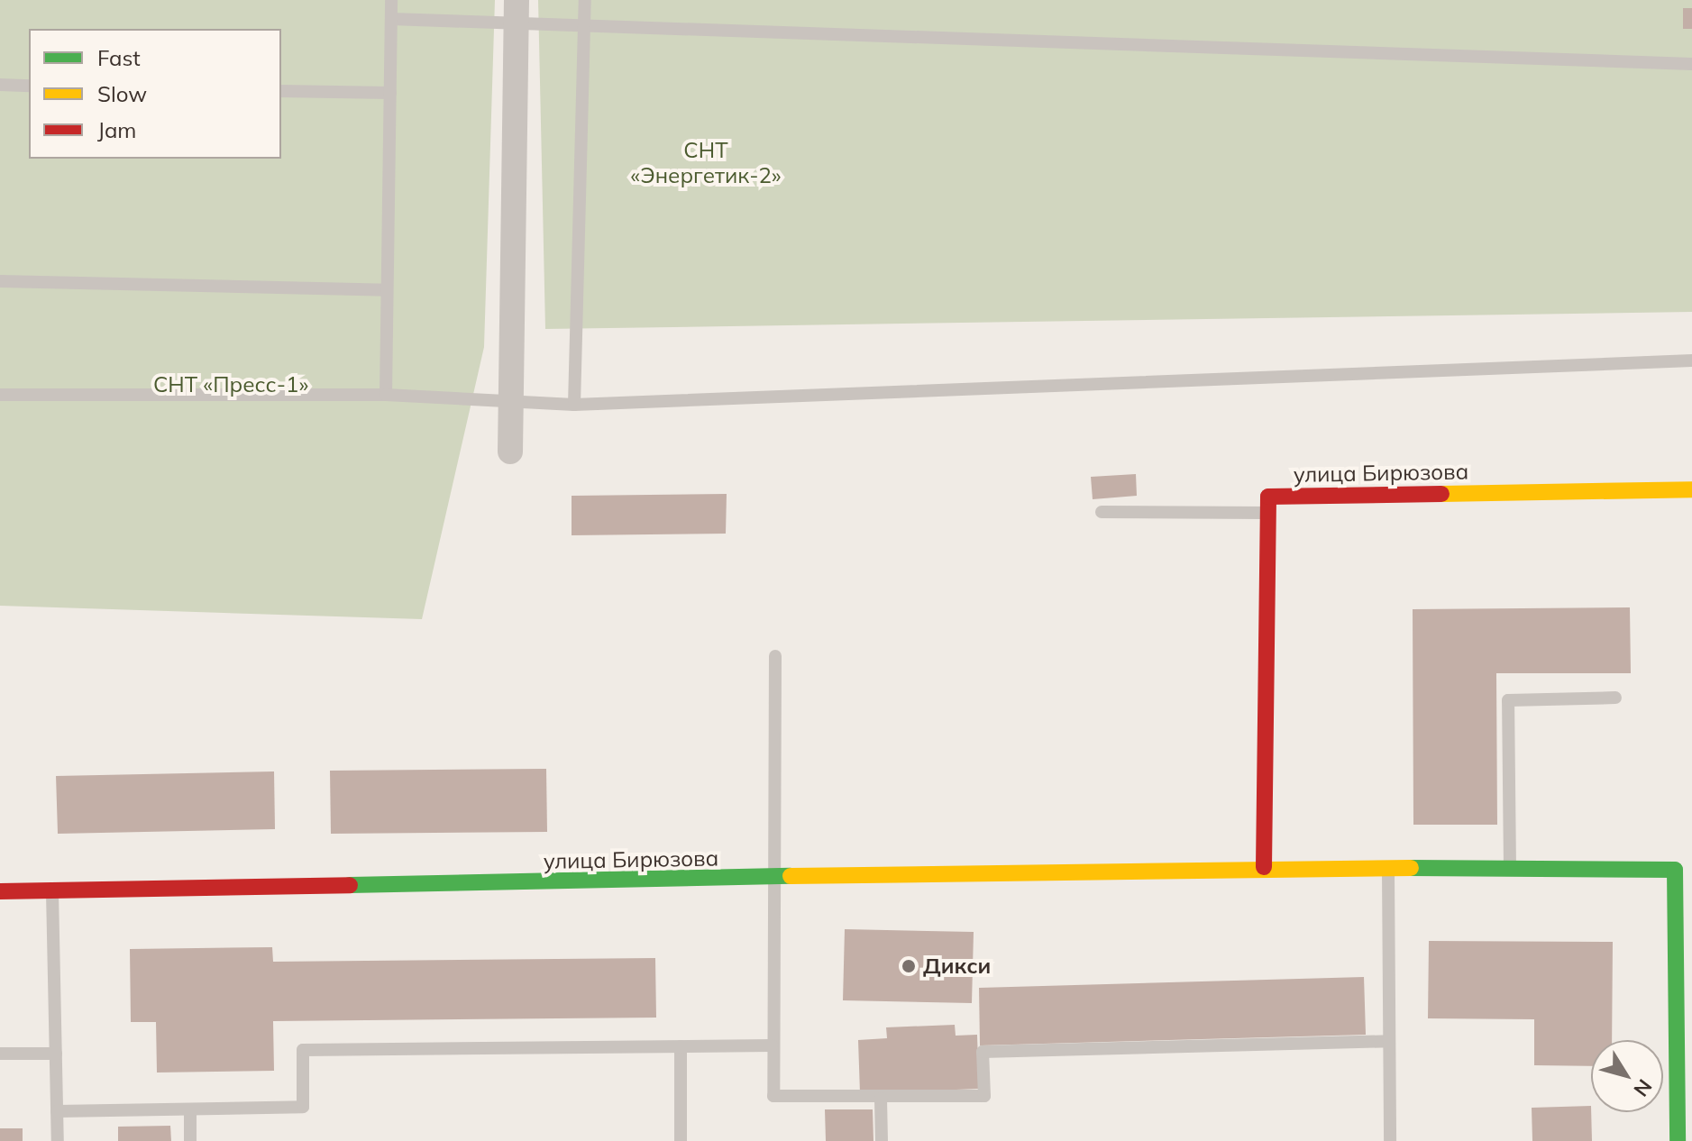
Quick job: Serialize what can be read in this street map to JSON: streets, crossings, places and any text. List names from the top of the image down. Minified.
{"streets":{"street":["улица Бирюзова"]},"parks":["СНТ «Энергетик-2»","СНТ «Пресс-1»"],"places":["Дикси"],"legend":["Fast","Slow","Jam"],"north":"bottom right"}
